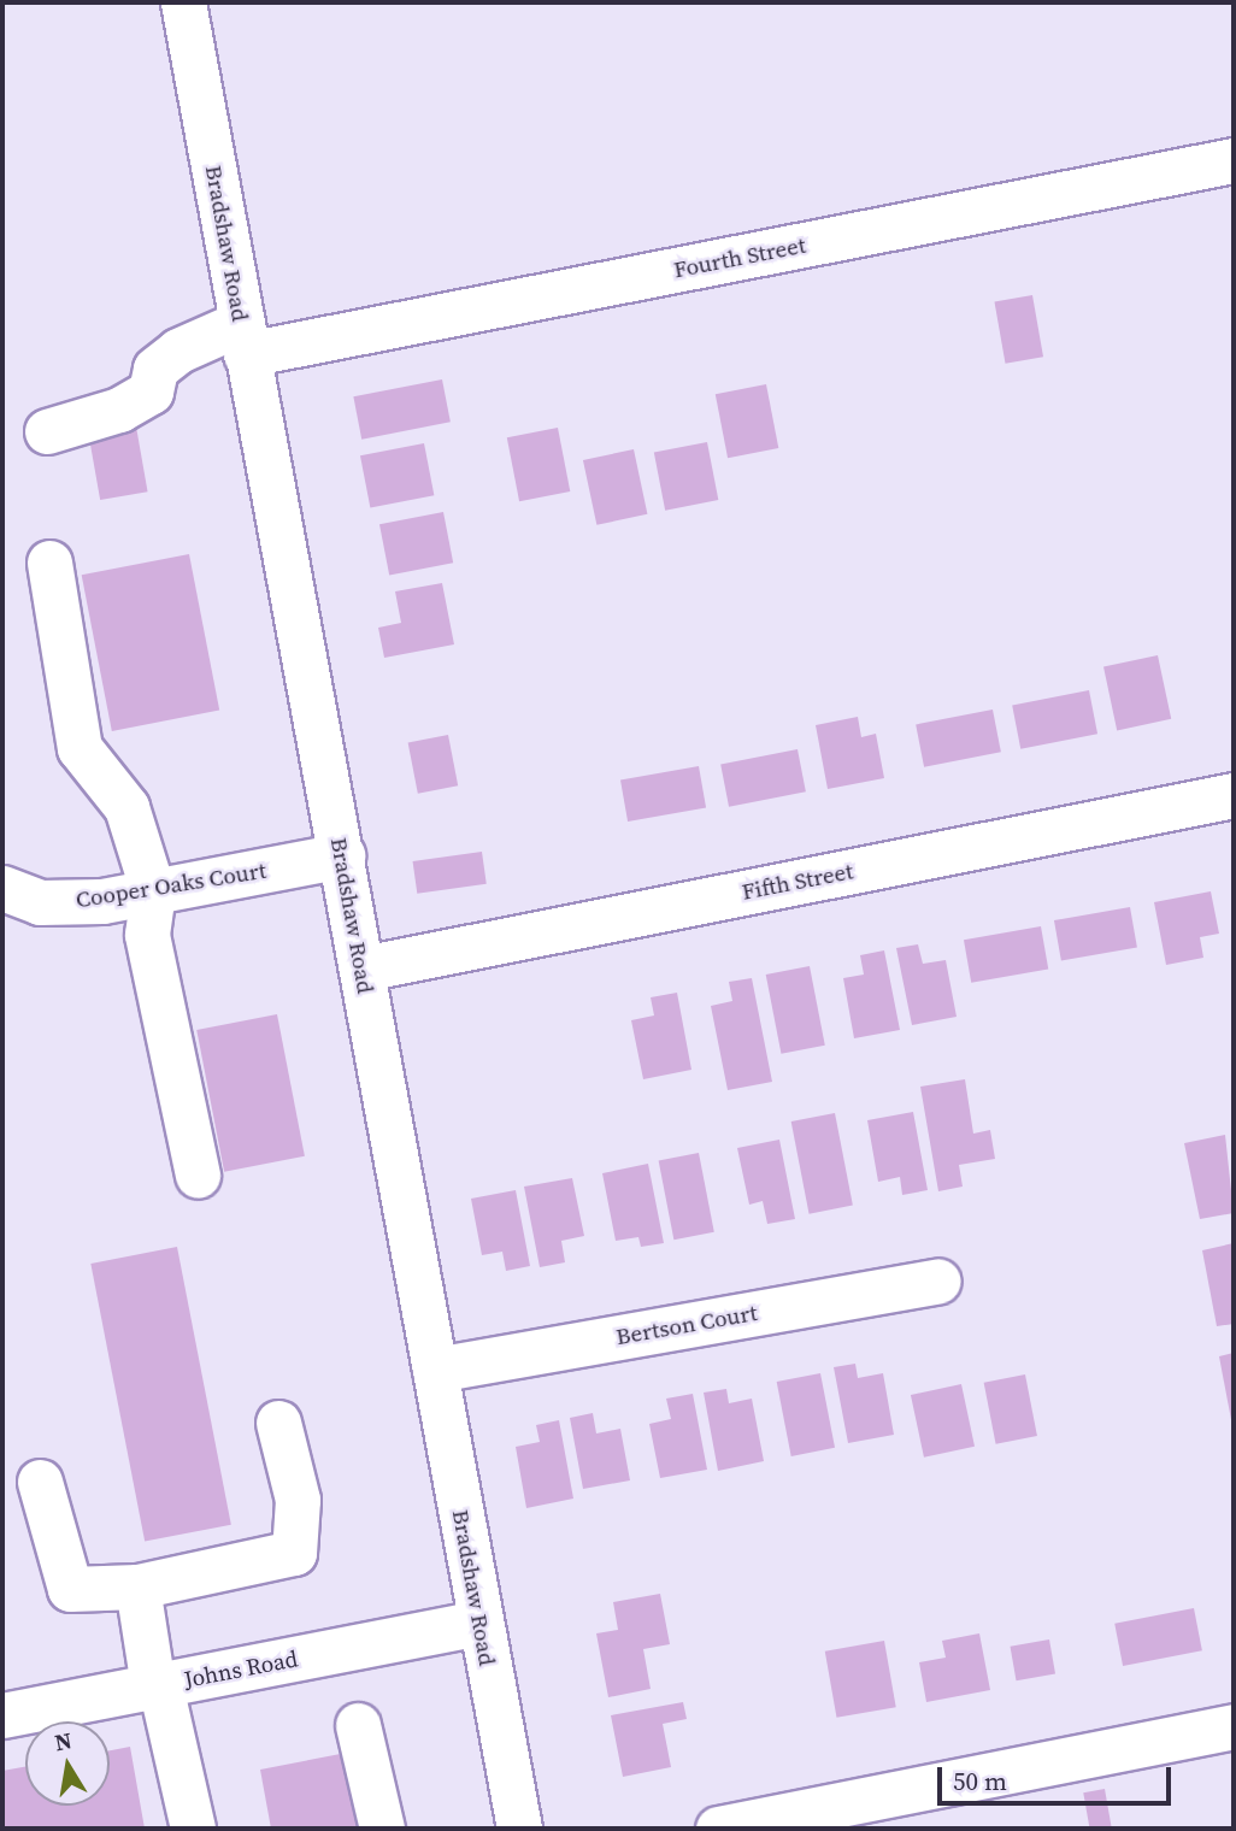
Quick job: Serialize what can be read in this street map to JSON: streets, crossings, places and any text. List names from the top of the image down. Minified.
{"streets":{"street":["Bradshaw Road","Fourth Street","Fifth Street","Cooper Oaks Court","Bertson Court","Johns Road"]},"crossings":[["Bradshaw Road","Fourth Street"],["Bradshaw Road","Fifth Street"],["Bradshaw Road","Cooper Oaks Court"],["Bradshaw Road","Bertson Court"],["Bradshaw Road","Johns Road"]],"scale_bar":"50 m","north":"top"}
